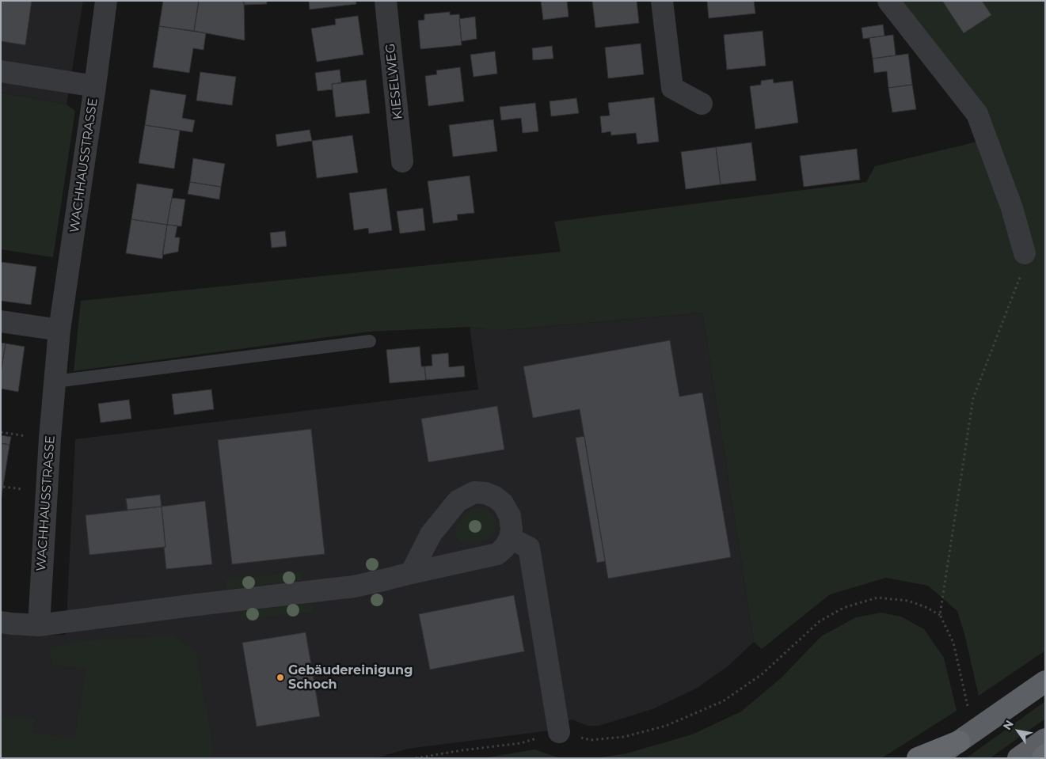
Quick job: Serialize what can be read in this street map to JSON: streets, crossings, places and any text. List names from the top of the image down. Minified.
{"streets":{"street":["KIESELWEG","WACHHAUSSTRASSE"]},"places":["Gebäudereinigung Schoch"],"north":"top left"}
